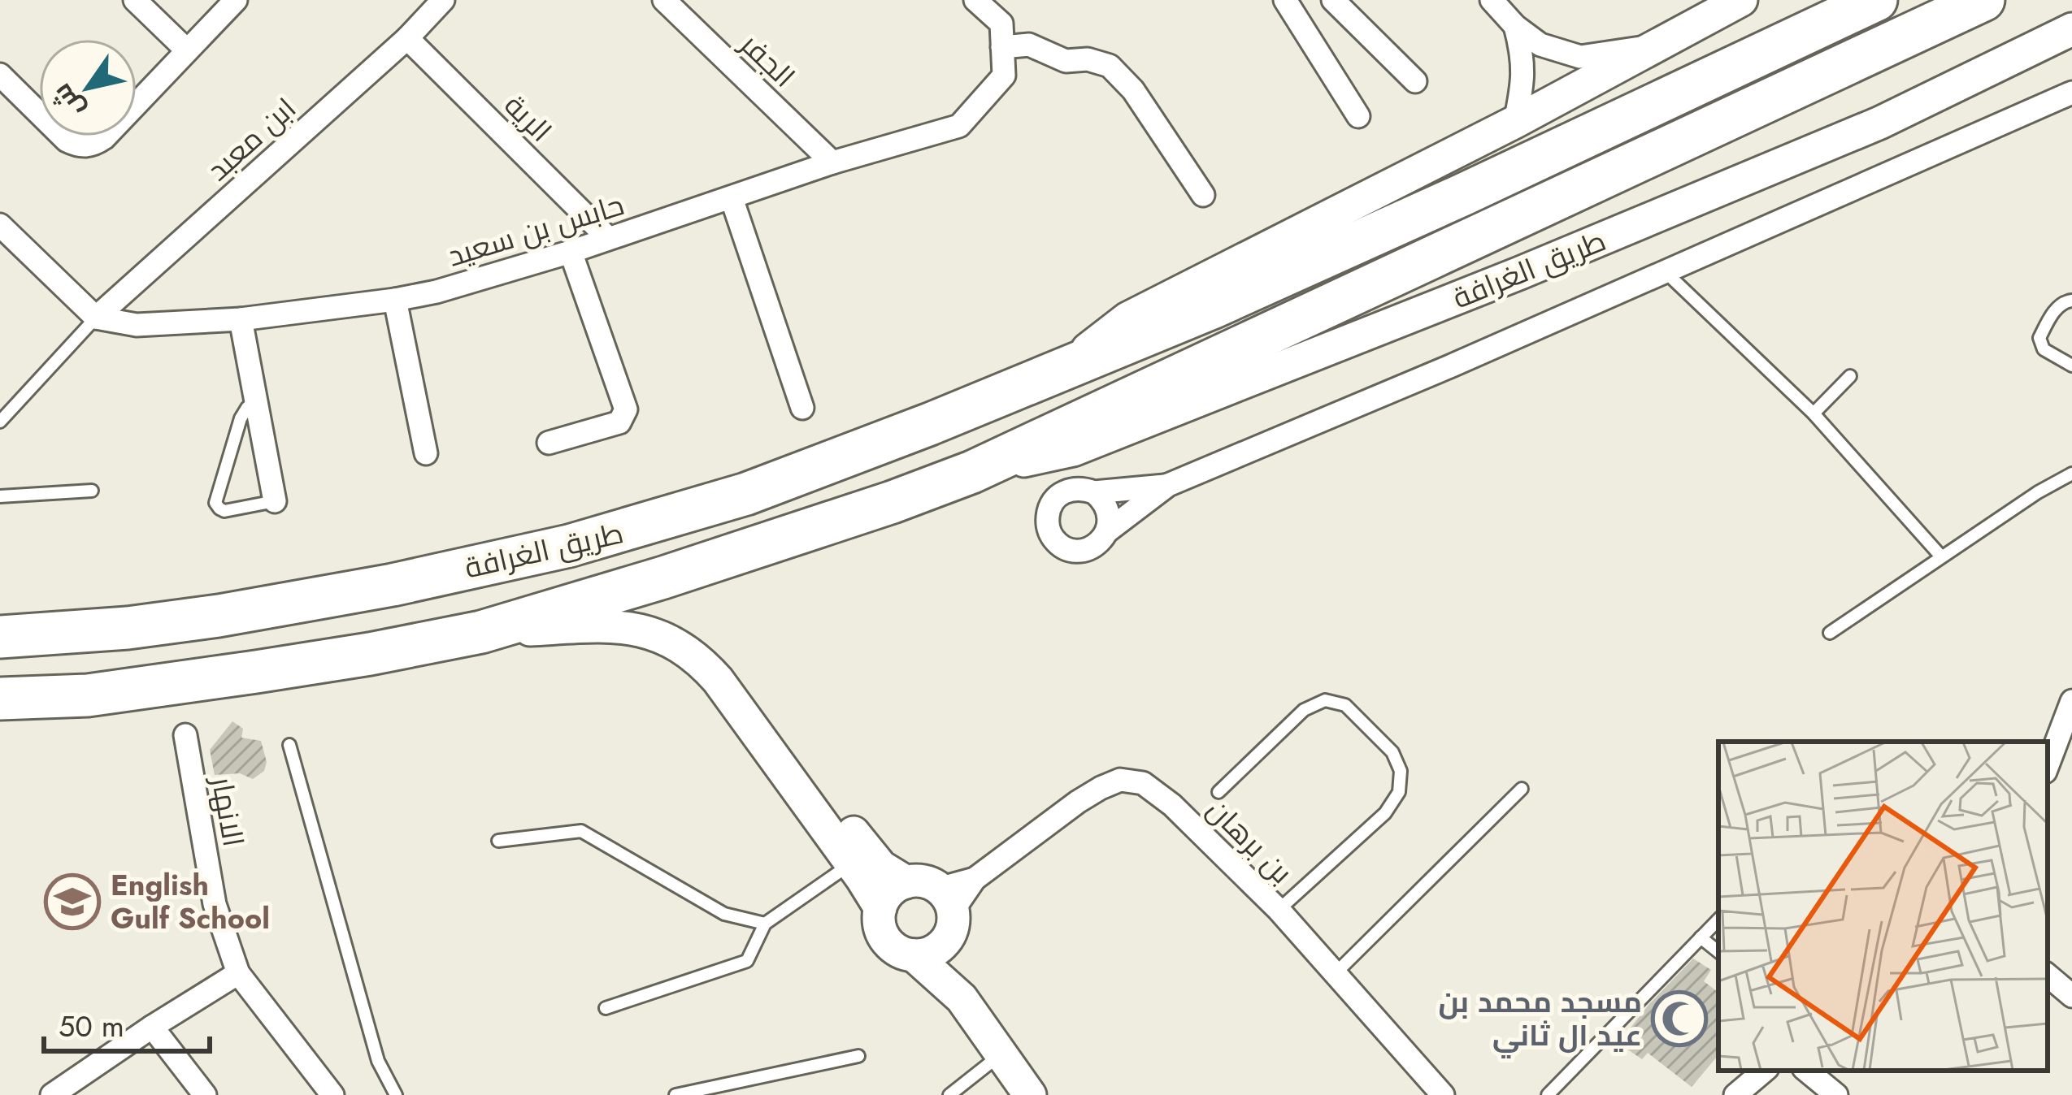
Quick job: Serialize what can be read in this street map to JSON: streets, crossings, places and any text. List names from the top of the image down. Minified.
{"streets":{"highway":["طريق الغرافة"],"street":["الجفر","الرية","ابن معبد","حابس بن سعيد","الانهار","بن برهان"]},"crossings":[["الجفر","حابس بن سعيد"],["الرية","ابن معبد"],["الرية","حابس بن سعيد"],["ابن معبد","حابس بن سعيد"]],"places":{"school or university":["English Gulf School"],"mosque":["مسجد محمد بن عيد ال ثاني"]},"scale_bar":"50 m","north":"bottom left"}
